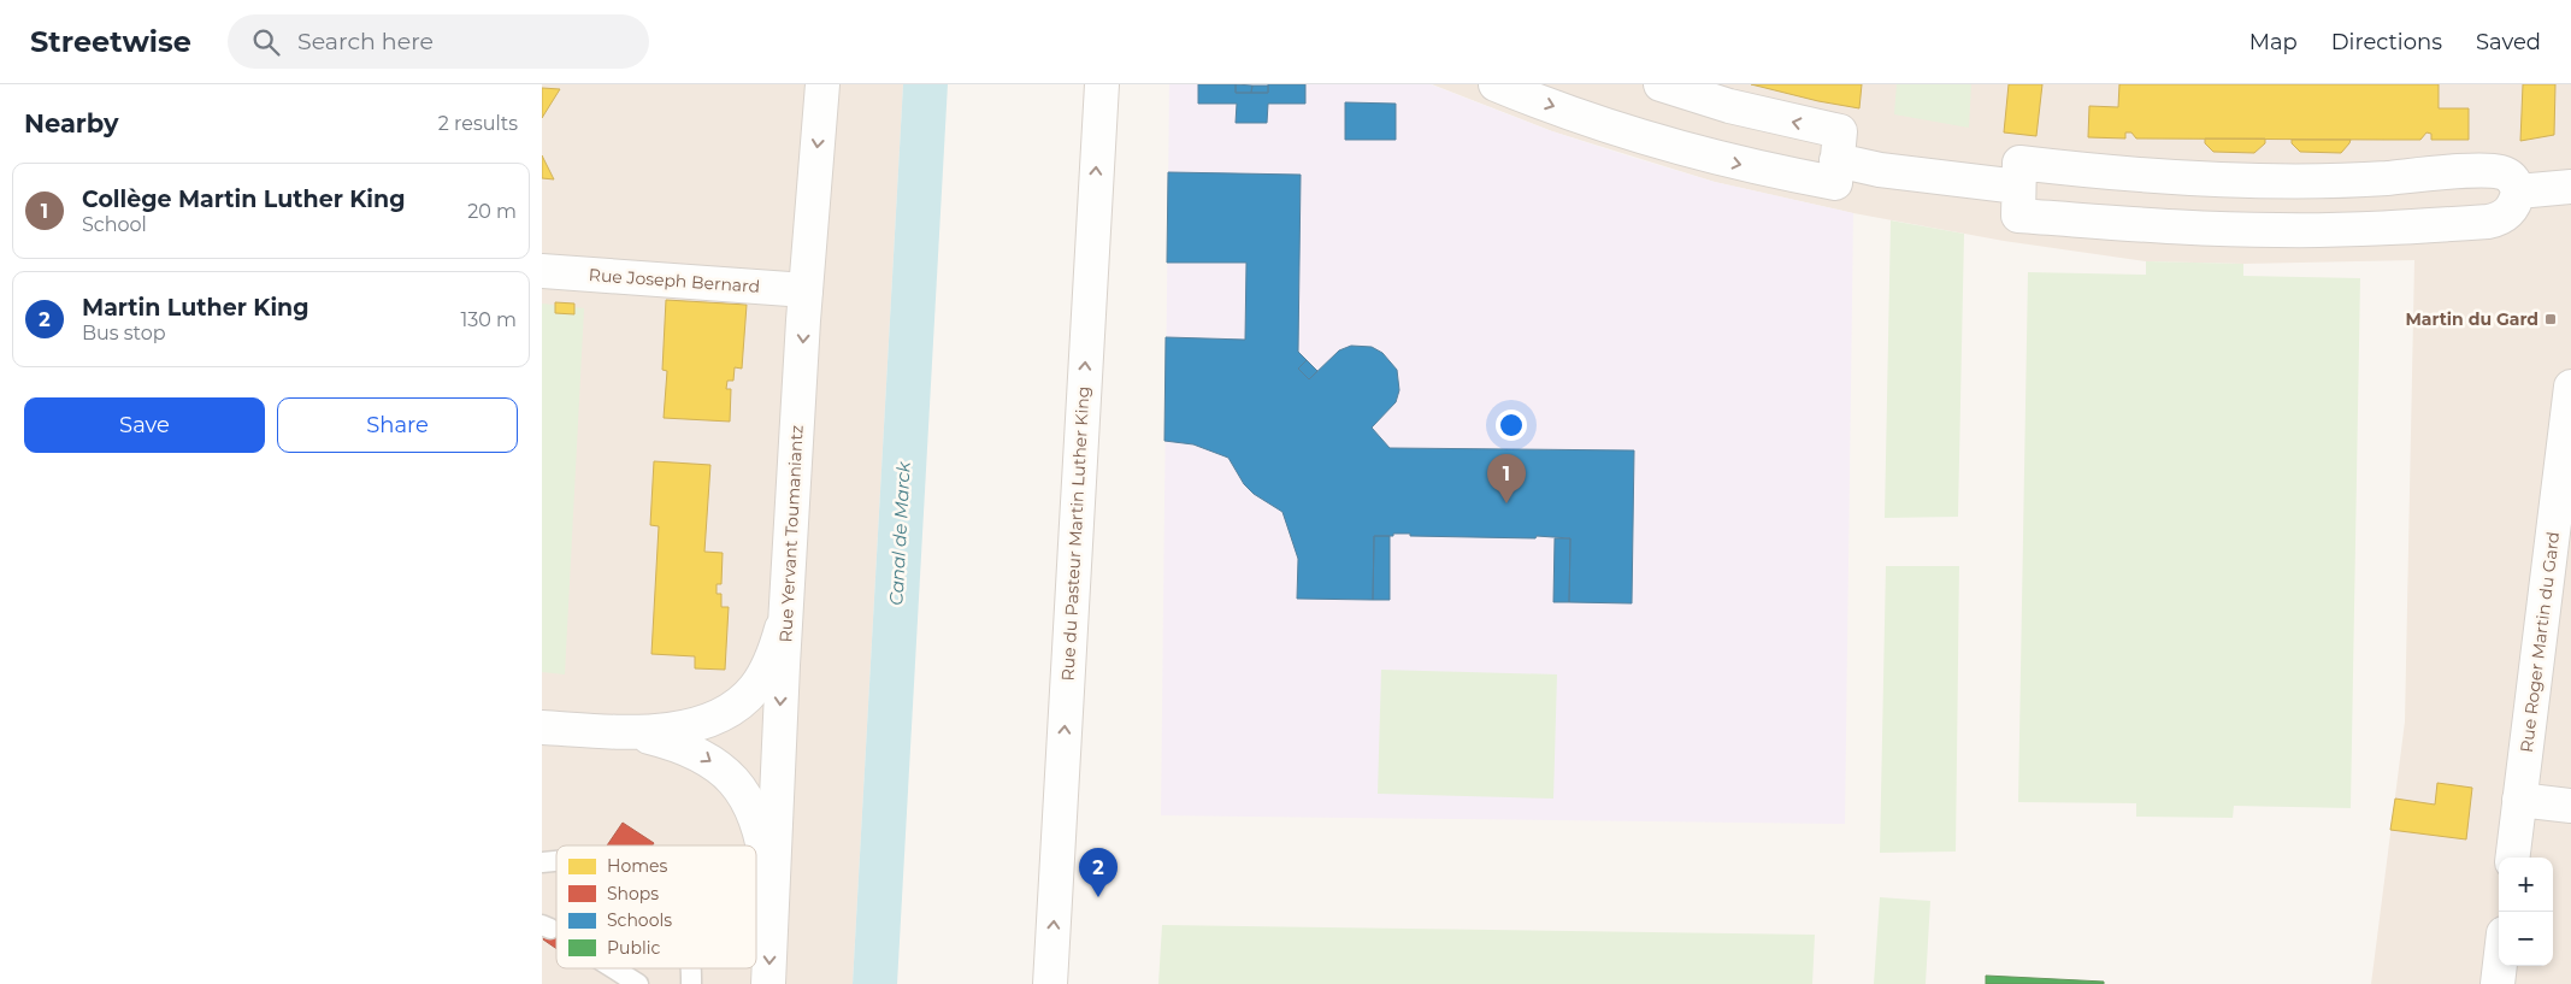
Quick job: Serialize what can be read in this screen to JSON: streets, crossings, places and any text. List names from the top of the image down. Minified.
{"streets":{"street":["Rue Joseph Bernard","Rue Yervant Toumaniantz","Rue du Pasteur Martin Luther King","Rue Roger Martin du Gard"]},"crossings":[["Rue Joseph Bernard","Rue Yervant Toumaniantz"]],"one_way":["Rue Yervant Toumaniantz","Rue du Pasteur Martin Luther King"],"water":["Canal de Marck"],"places":{"transit":["Martin du Gard"]},"legend":["Homes","Shops","Schools","Public"],"page":{"header":"Streetwise","search":"Search here","nav":["Map","Directions","Saved"],"heading":["Nearby","2 results"],"list":[{"mark":"1","name":"Collège Martin Luther King","note":"School","value":"20 m"},{"mark":"2","name":"Martin Luther King","note":"Bus stop","value":"130 m"}],"buttons":["Save","Share"],"pins":["1","2"],"map_buttons":["+","−"]}}
